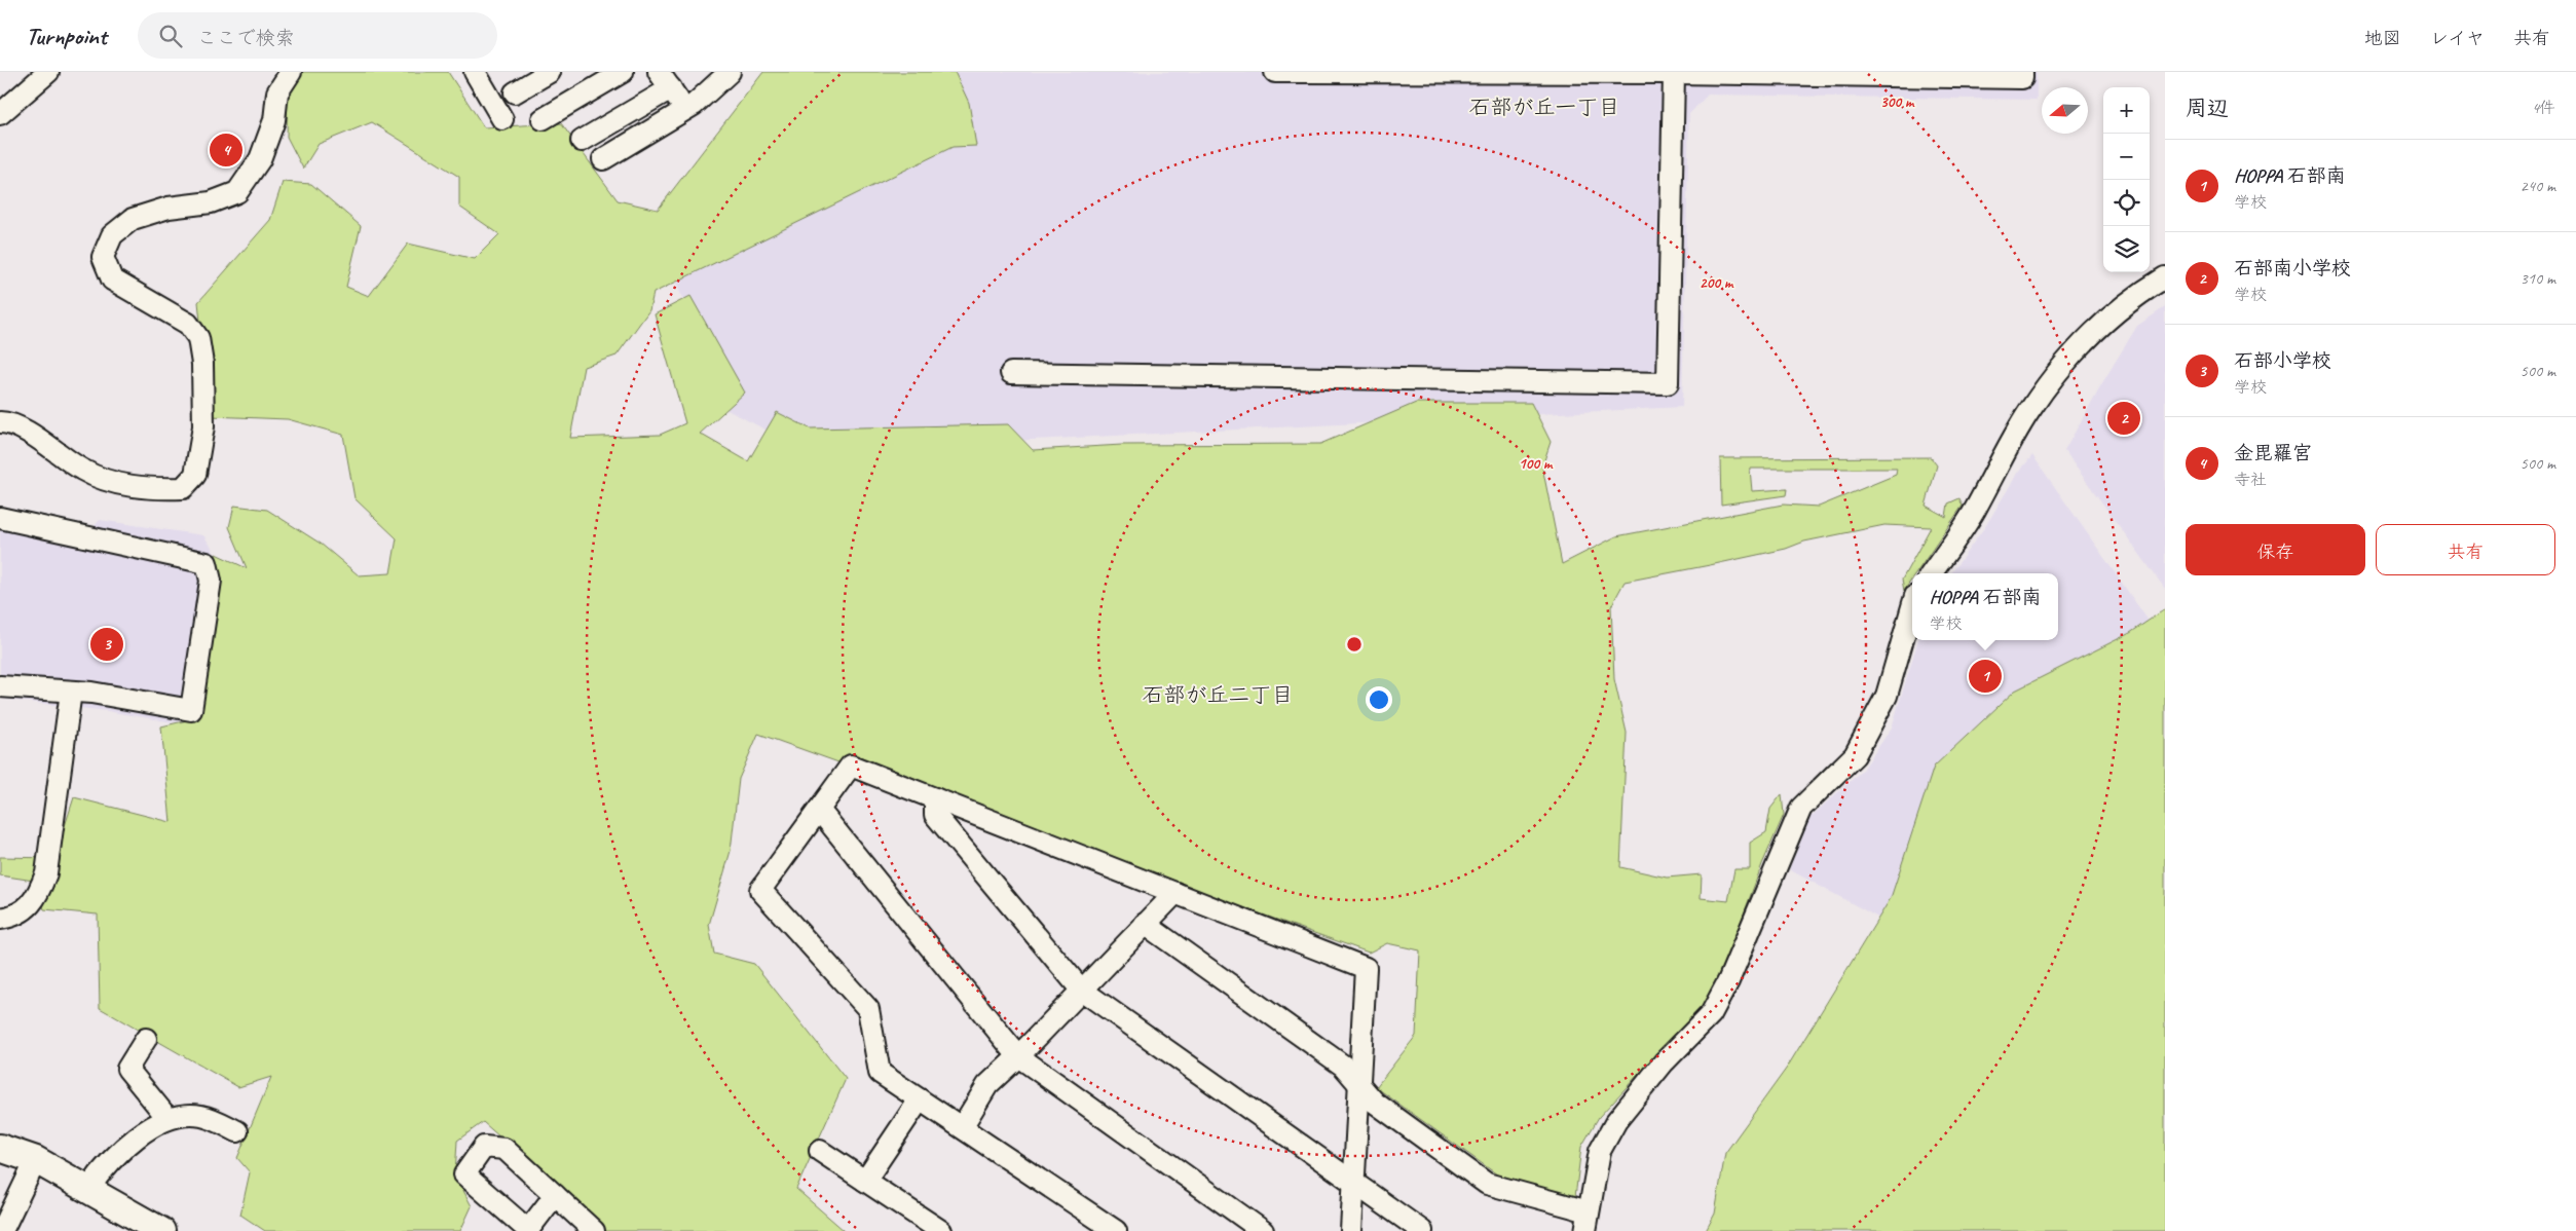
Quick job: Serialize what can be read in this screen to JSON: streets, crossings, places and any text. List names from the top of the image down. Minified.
{"districts":["石部が丘一丁目","石部が丘二丁目"],"north":"left","page":{"header":"Turnpoint","search":"ここで検索","nav":["地図","レイヤ","共有"],"heading":["周辺","4件"],"map_buttons":["+","−"],"pins":["4","2","3","1"],"list":[{"mark":"1","name":"HOPPA 石部南","note":"学校","value":"240 m"},{"mark":"2","name":"石部南小学校","note":"学校","value":"310 m"},{"mark":"3","name":"石部小学校","note":"学校","value":"500 m"},{"mark":"4","name":"金毘羅宮","note":"寺社","value":"500 m"}],"buttons":["保存","共有"],"popup":["HOPPA 石部南","学校"]},"rings":["300 m","200 m","100 m"]}
